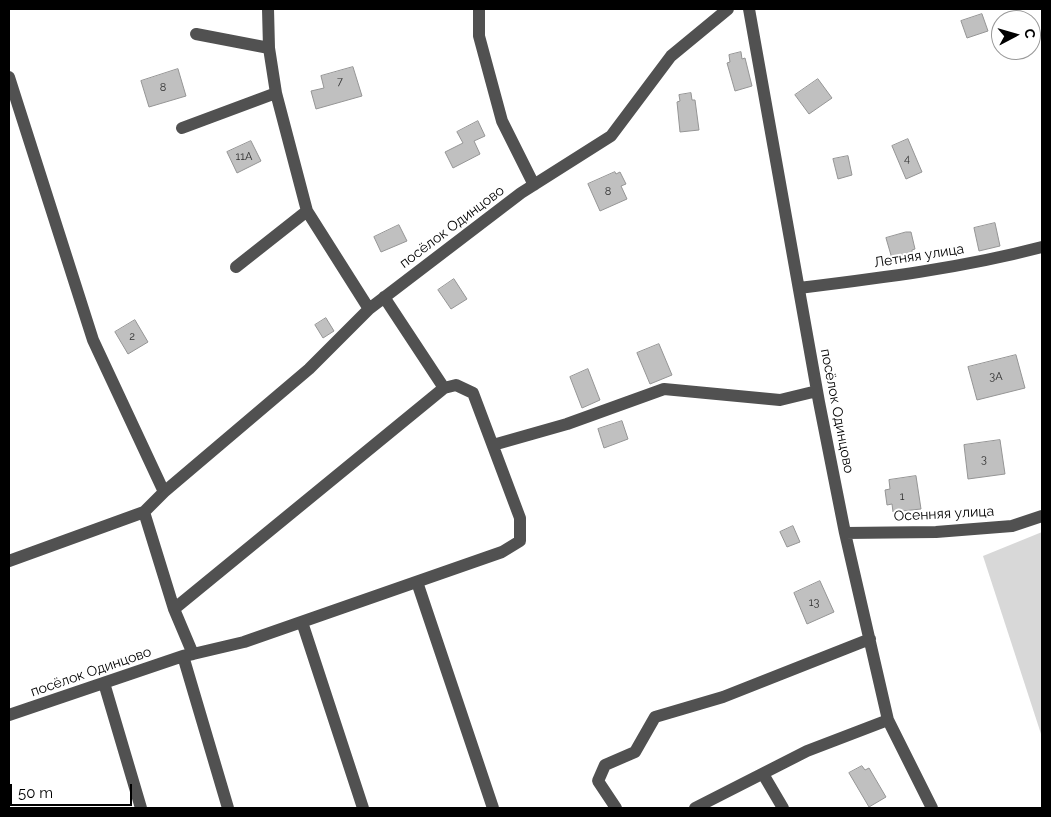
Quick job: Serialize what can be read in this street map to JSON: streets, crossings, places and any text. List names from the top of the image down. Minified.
{"streets":{"lane":["посёлок Одинцово","Летняя улица","Осенняя улица"]},"crossings":[["посёлок Одинцово","Летняя улица"],["посёлок Одинцово","Осенняя улица"]],"house_numbers":["7","8","11А","4","8","2","3А","3","1","13"],"scale_bar":"50 m","north":"right"}
